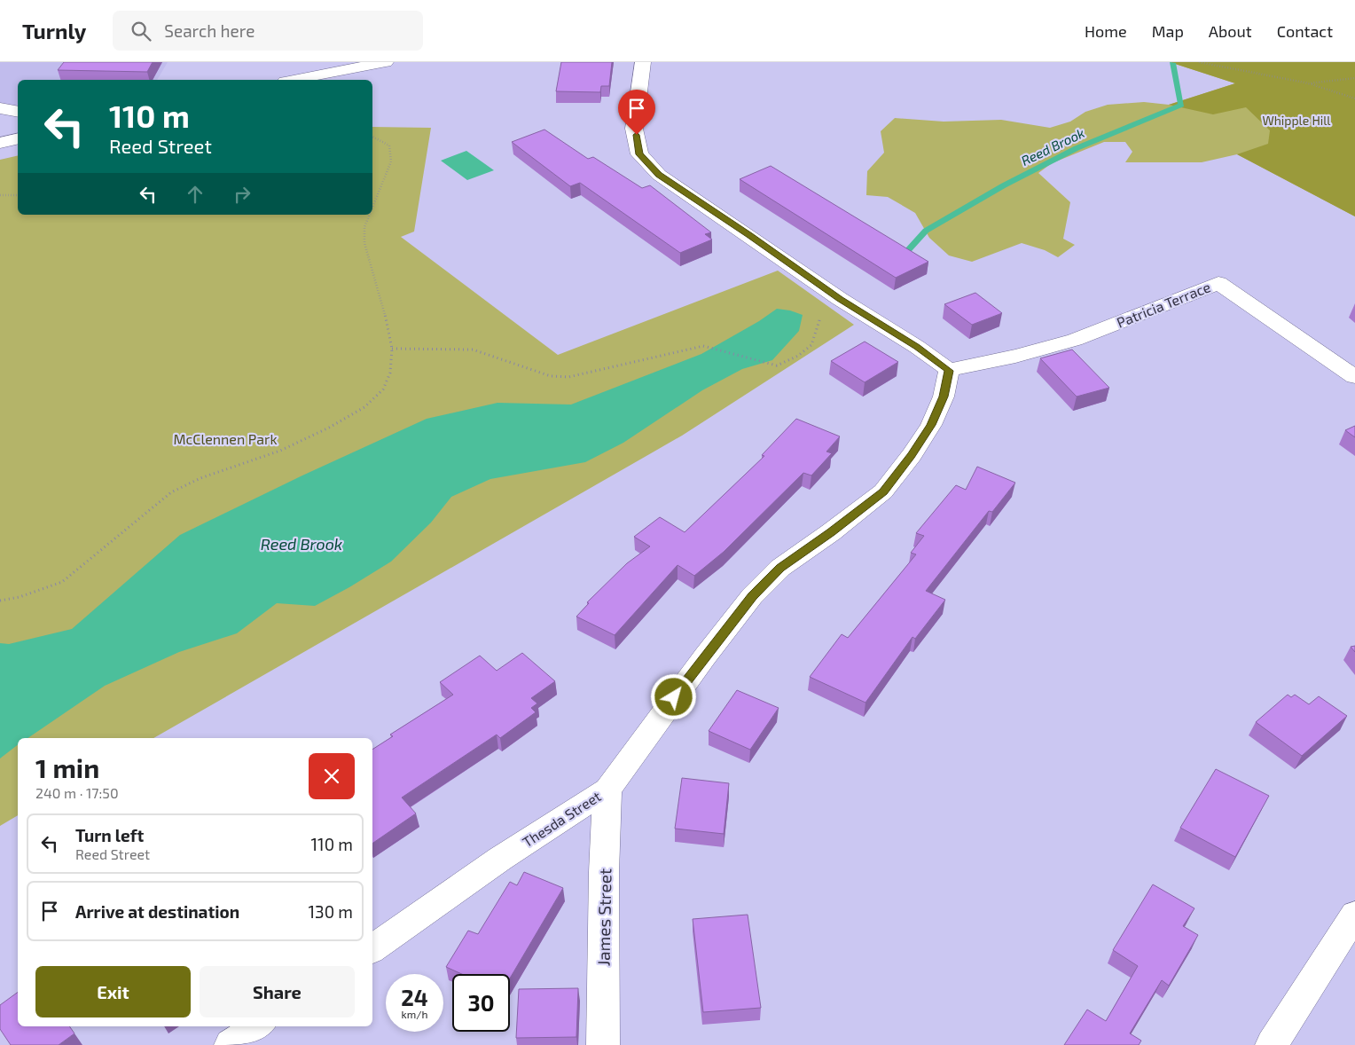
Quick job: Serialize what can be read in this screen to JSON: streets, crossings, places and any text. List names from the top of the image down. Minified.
{"streets":{"street":["Patricia Terrace","Thesda Street","James Street"]},"crossings":[["Patricia Terrace","Thesda Street"],["Thesda Street","James Street"]],"water":["Reed Brook"],"parks":["Whipple Hill","McClennen Park"],"page":{"header":"Turnly","search":"Search here","nav":["Home","Map","About","Contact"],"turn":["110 m","Reed Street"],"heading":["1 min","240 m · 17:50"],"list":[{"name":"Turn left","note":"Reed Street","value":"110 m"},{"name":"Arrive at destination","value":"130 m"}],"buttons":["Exit","Share"],"speed":"24 km/h","limit":"30"}}
